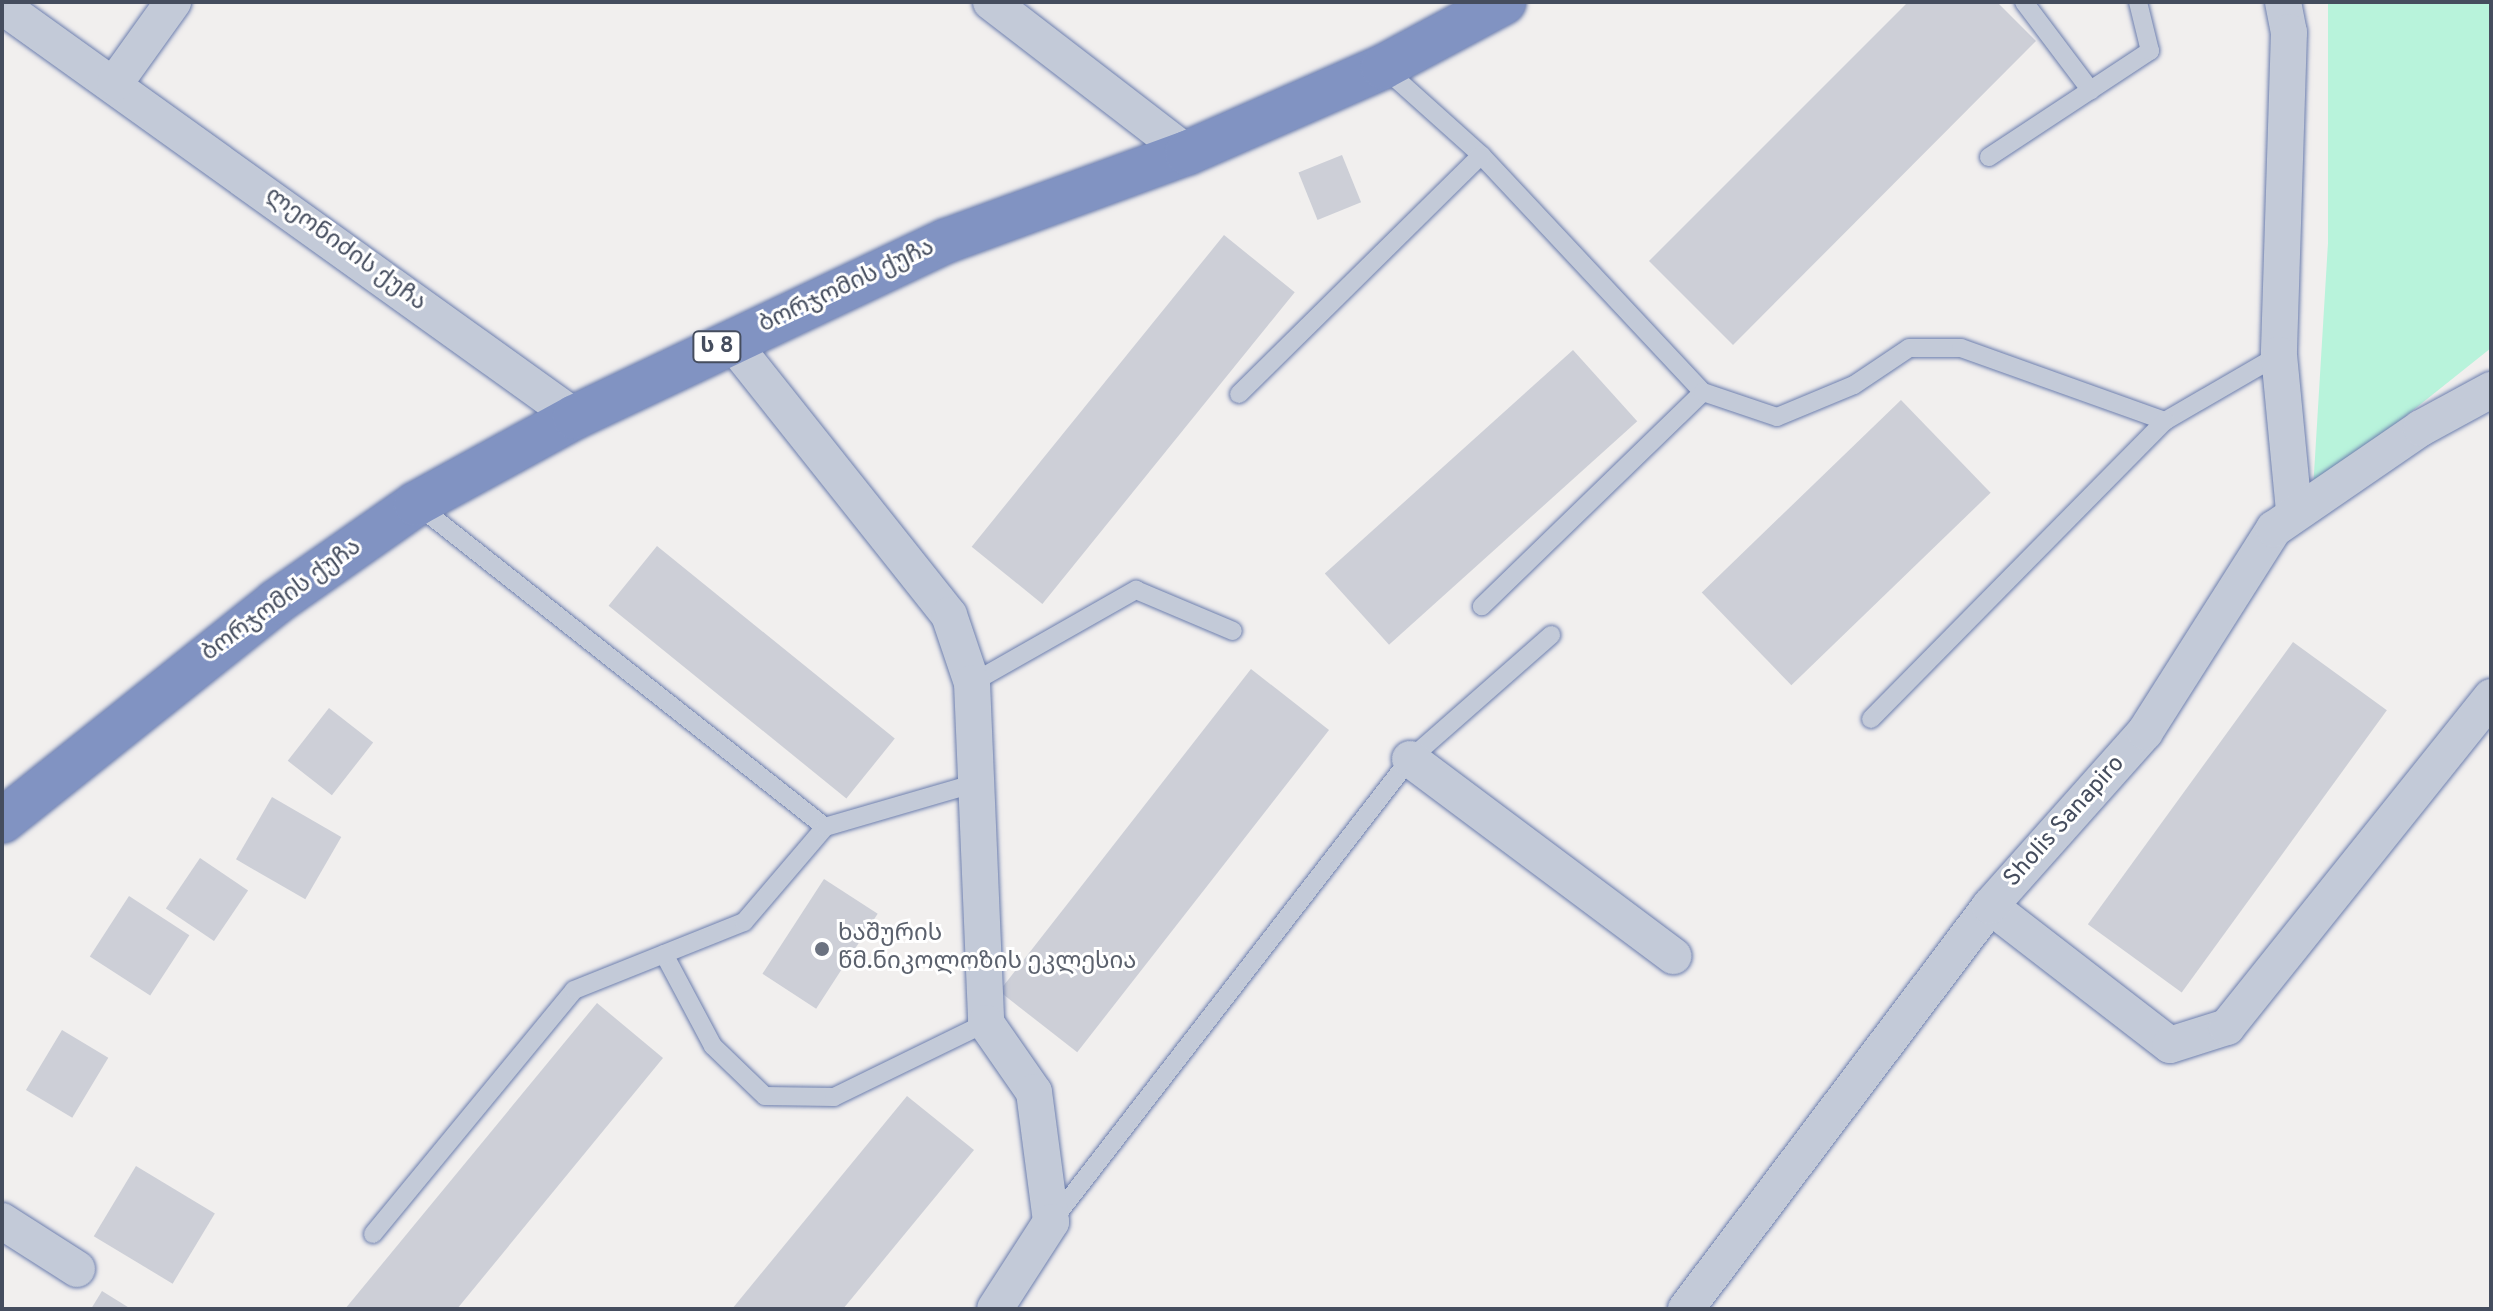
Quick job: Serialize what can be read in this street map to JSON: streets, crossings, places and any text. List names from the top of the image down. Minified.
{"streets":{"highway":["ბორჯომის ქუჩა","ს 8"],"street":["ლეონიძის ქუჩა","Sholis Sanapiro"]},"crossings":[["ლეონიძის ქუჩა","ბორჯომის ქუჩა"]],"places":["ხაშურის წმ.ნიკოლოზის ეკლესია"]}
